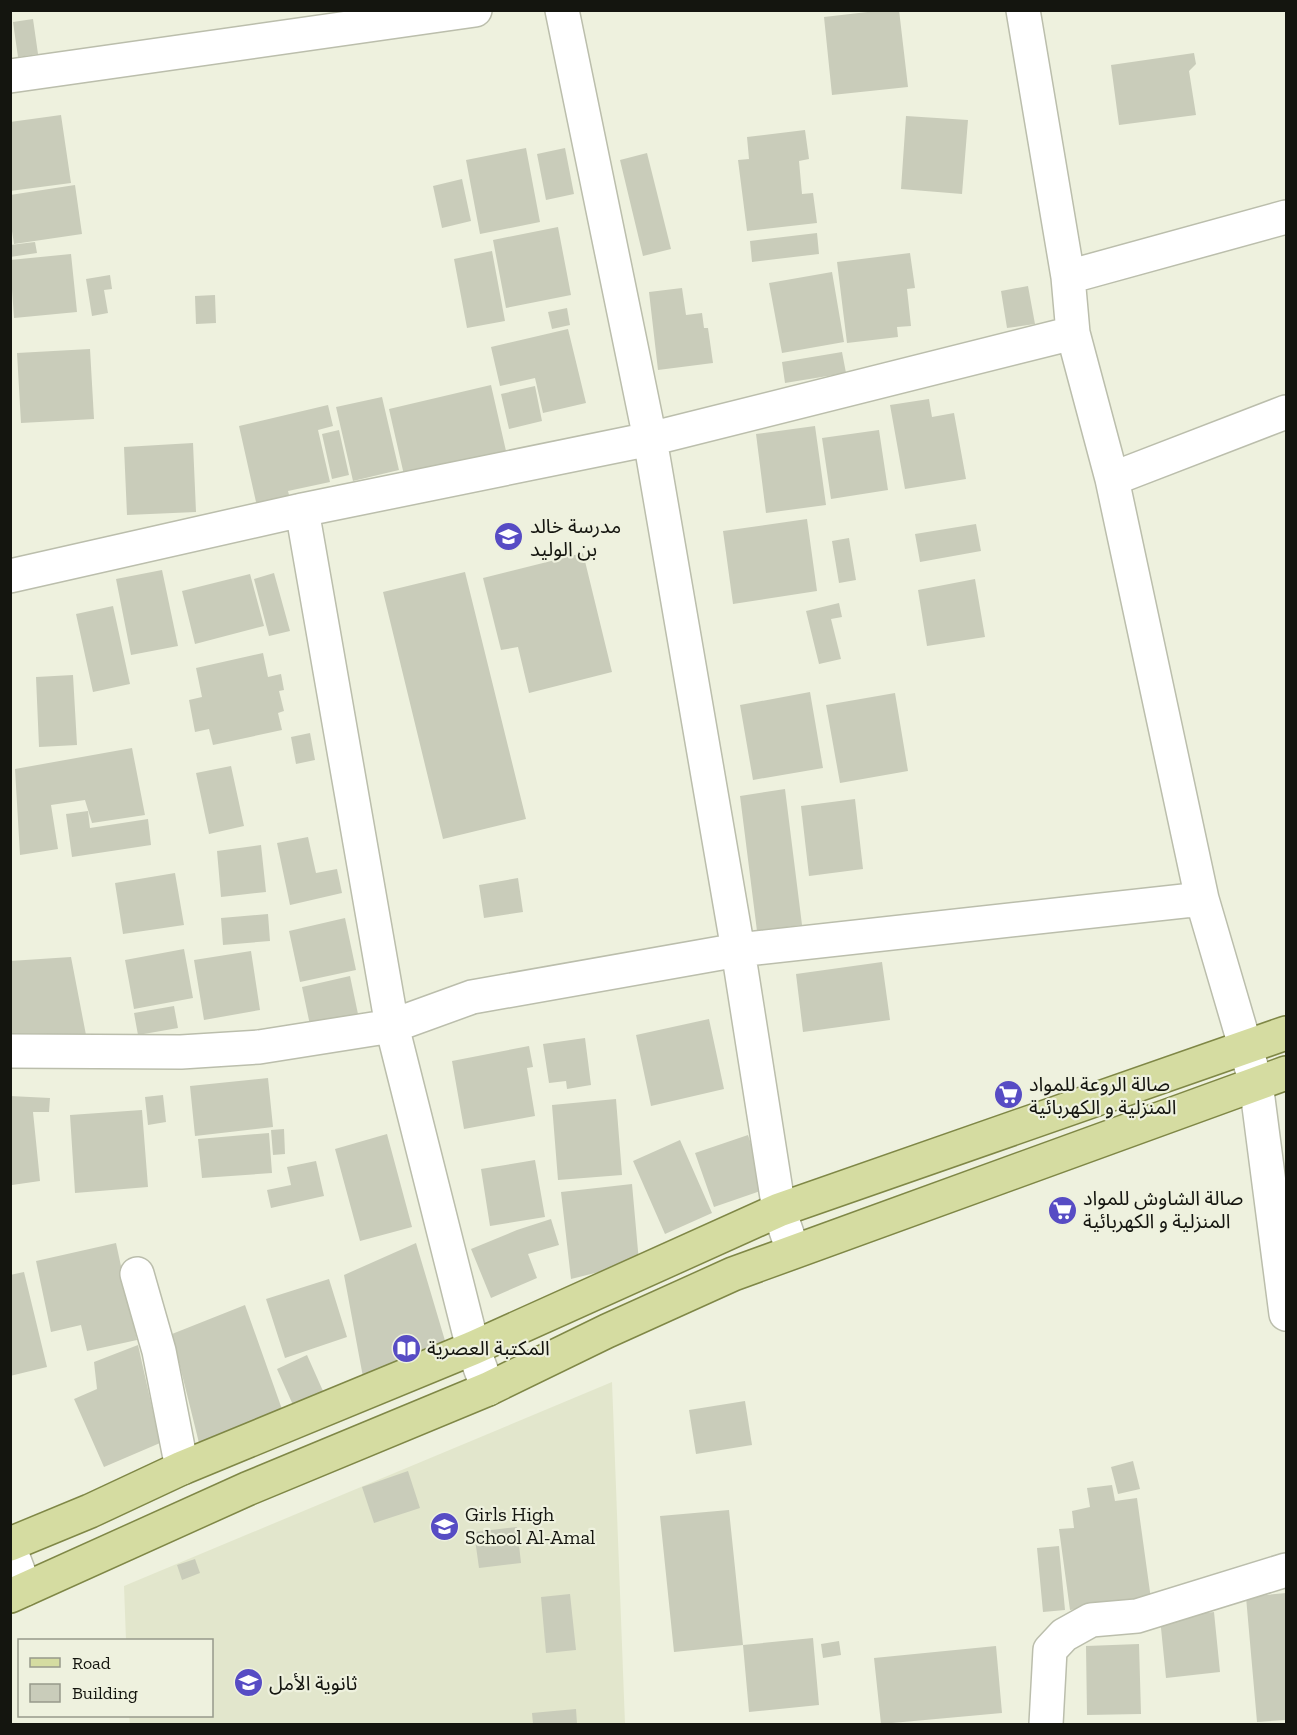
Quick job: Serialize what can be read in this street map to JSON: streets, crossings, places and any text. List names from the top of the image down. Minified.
{"places":{"school or university":["مدرسة خالد بن الوليد","Girls High School Al-Amal","ثانوية الأمل"],"supermarket":["صالة الروعة للمواد المنزلية و الكهربائية","صالة الشاوش للمواد المنزلية و الكهربائية"],"library":["المكتبة العصرية"]},"legend":["Road","Building"]}
